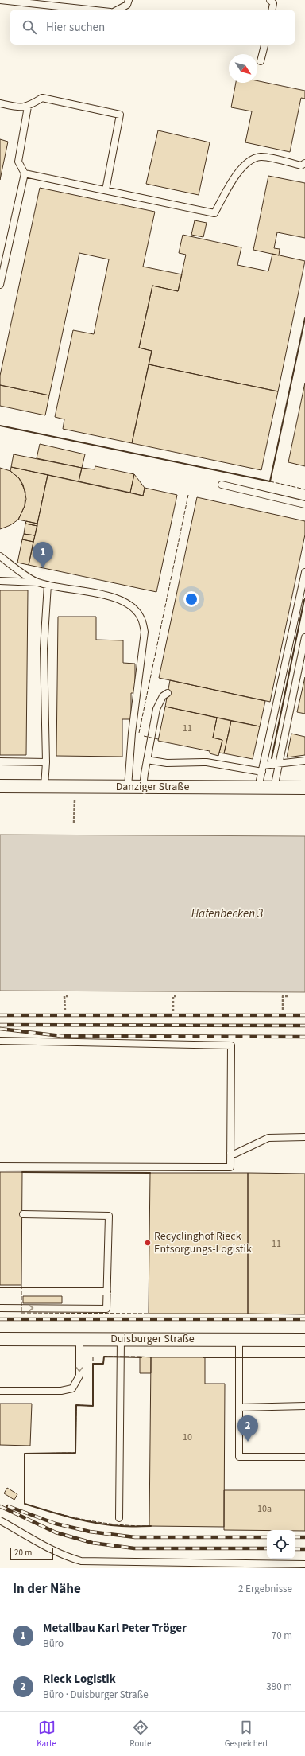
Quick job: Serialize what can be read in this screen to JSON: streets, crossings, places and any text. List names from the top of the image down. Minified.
{"streets":{"street":["Danziger Straße","Duisburger Straße"]},"water":["Hafenbecken 3"],"places":["Recyclinghof Rieck Entsorgungs-Logistik"],"house_numbers":["11","11","10","10a"],"scale_bar":"20 m","north":"bottom right","page":{"search":"Hier suchen","pins":["1","2"],"scale":"20 m","heading":["In der Nähe","2 Ergebnisse"],"list":[{"mark":"1","name":"Metallbau Karl Peter Tröger","note":"Büro","value":"70 m"},{"mark":"2","name":"Rieck Logistik","note":"Büro · Duisburger Straße","value":"390 m"}],"nav":["Karte","Route","Gespeichert"]}}
